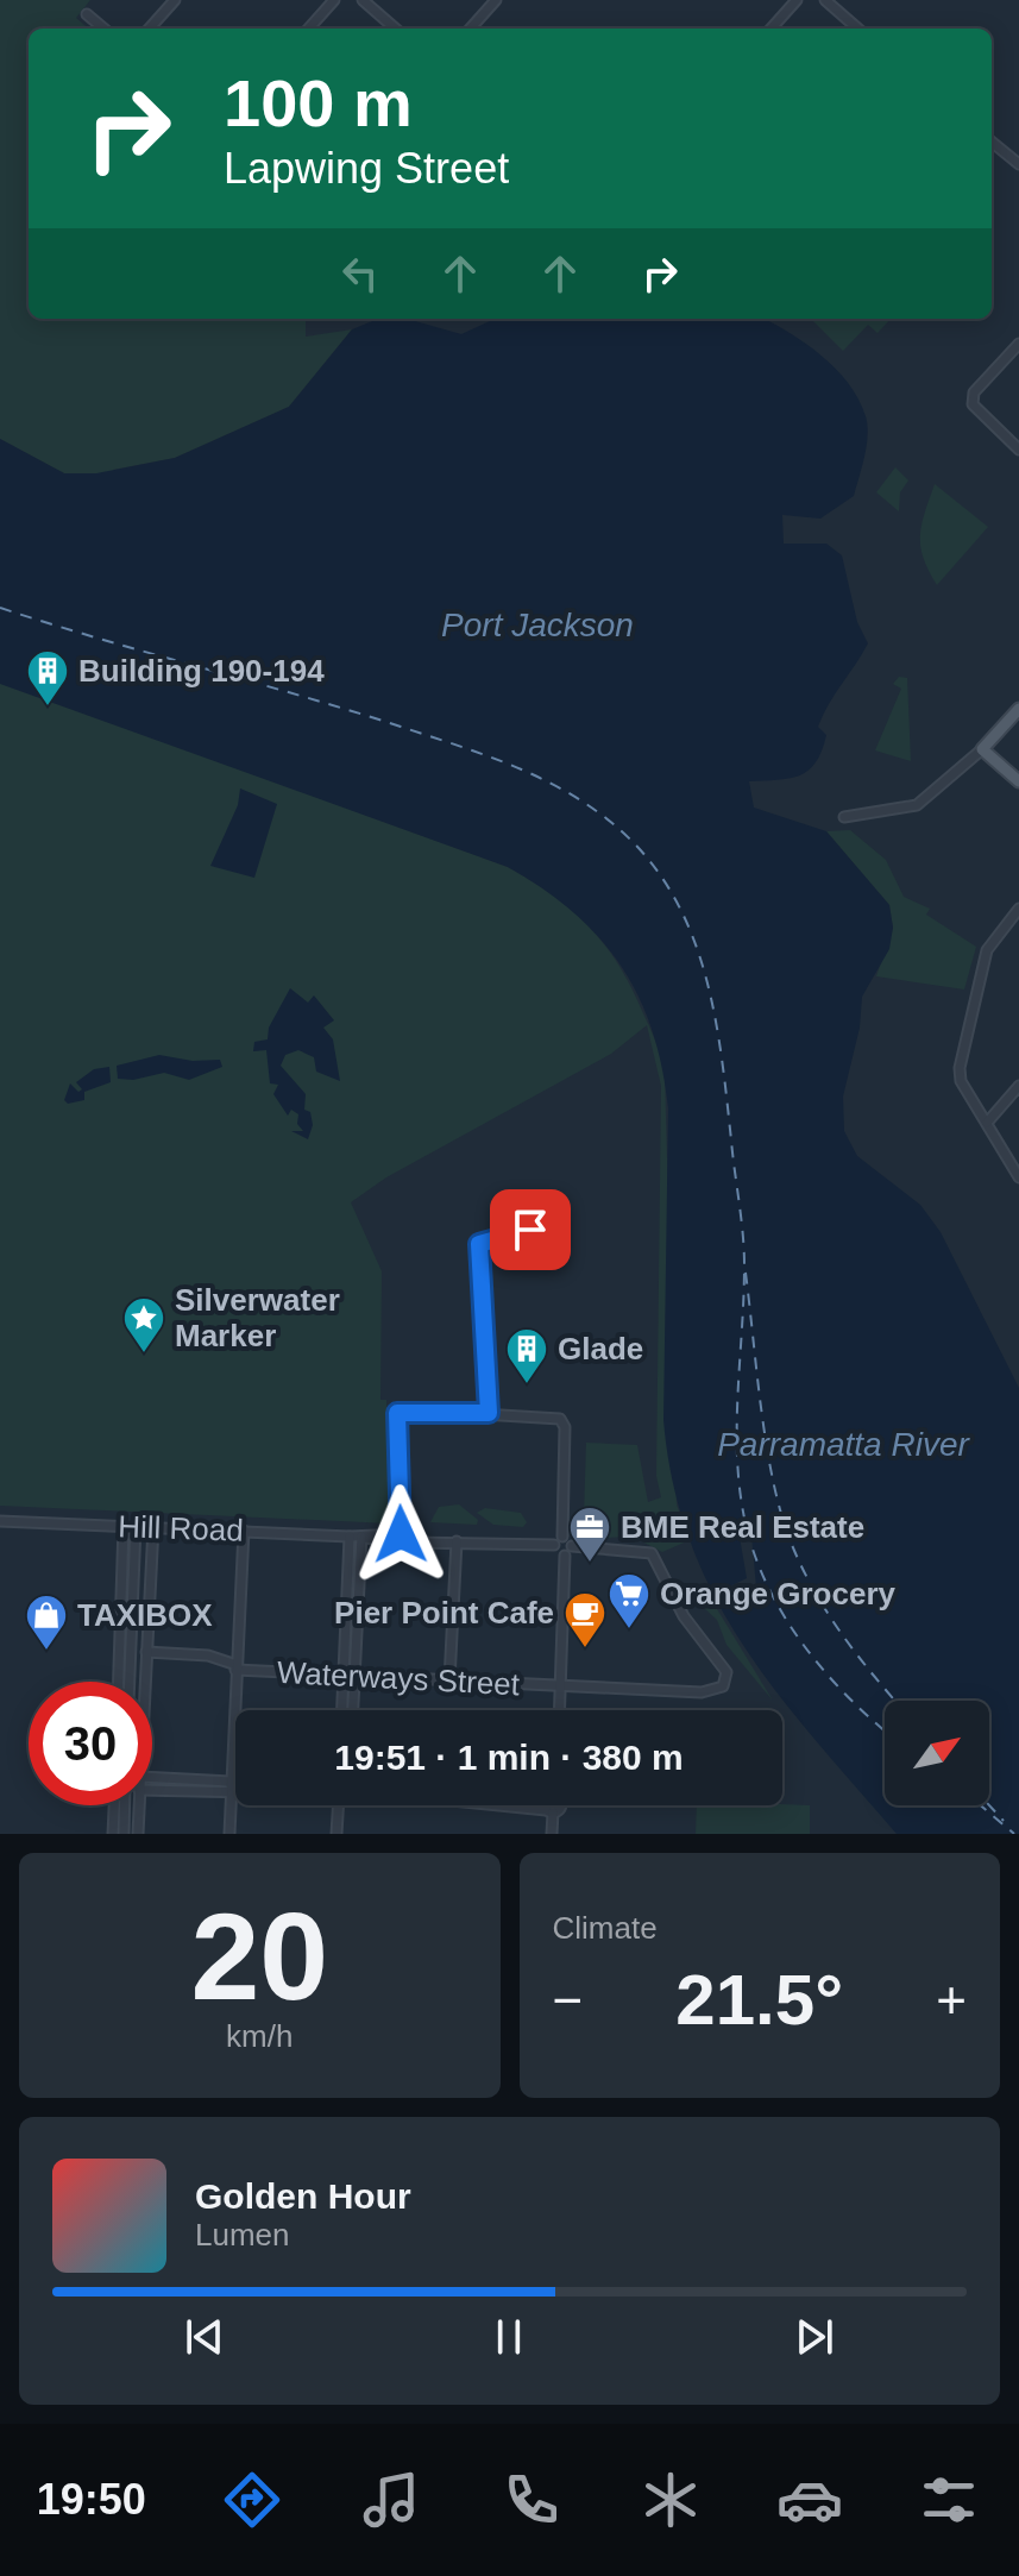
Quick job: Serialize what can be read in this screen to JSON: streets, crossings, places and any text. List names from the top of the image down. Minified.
{"streets":{"street":["Hill Road","Waterways Street"]},"water":["Port Jackson","Parramatta River"],"places":{"building":["Building 190-194","Glade"],"place":["Silverwater Marker"],"office":["BME Real Estate"],"supermarket":["Orange Grocery"],"cafe":["Pier Point Cafe"],"shop":["TAXIBOX"]},"north":"top right","page":{"turn":["100 m","Lapwing Street"],"limit":"30","trip":"19:51 · 1 min · 380 m","tile":[["20","km/h"],"Climate"],"heat":["−","21.5°","+"],"song":["Golden Hour","Lumen"],"tabs":"19:50"}}
